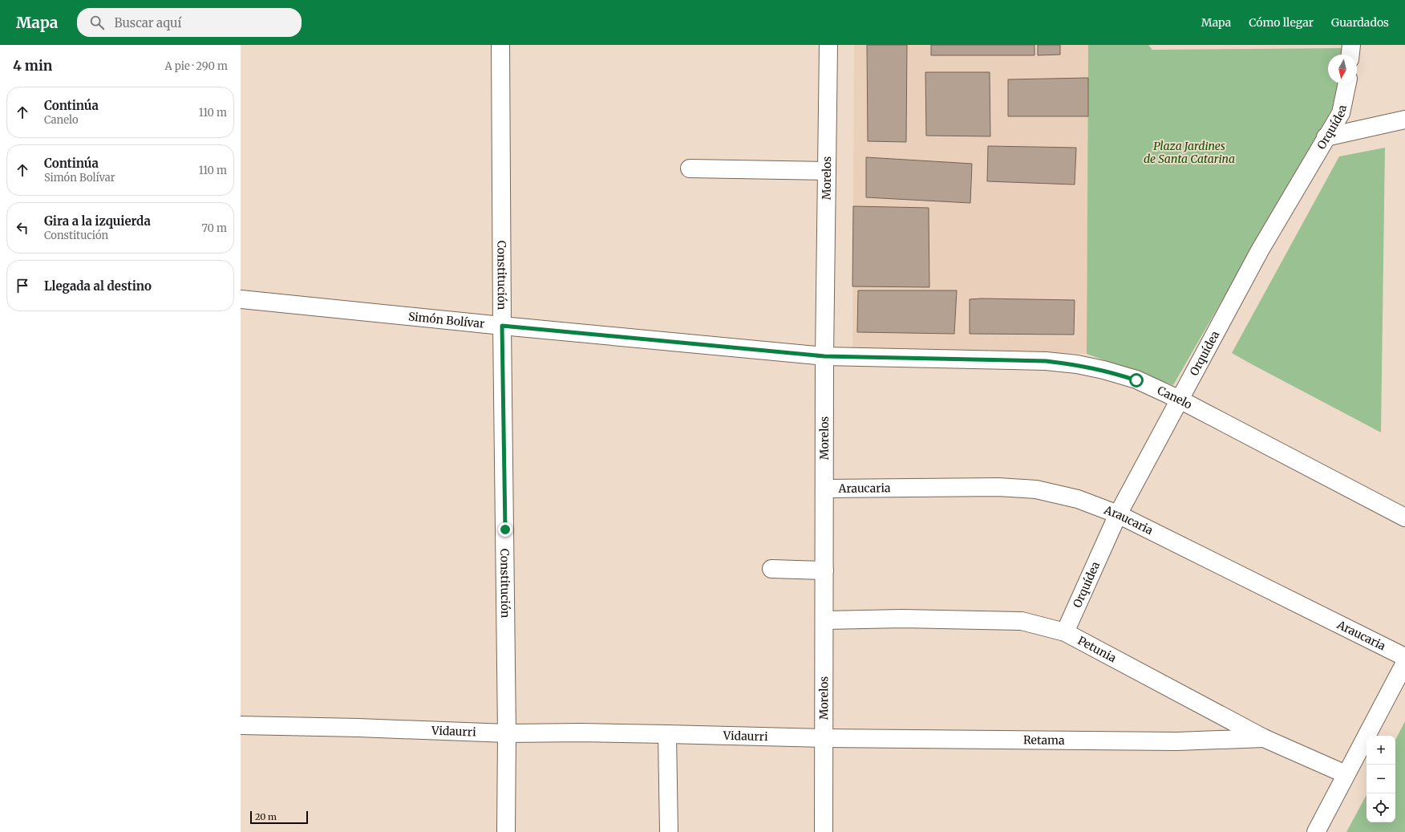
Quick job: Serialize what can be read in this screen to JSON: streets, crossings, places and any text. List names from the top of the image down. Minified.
{"streets":{"street":["Orquídea","Morelos","Constitución","Simón Bolívar","Canelo","Araucaria","Petunia","Vidaurri","Retama"]},"crossings":[["Orquídea","Canelo"],["Orquídea","Araucaria"],["Orquídea","Petunia"],["Morelos","Simón Bolívar"],["Morelos","Canelo"],["Morelos","Araucaria"],["Morelos","Petunia"],["Morelos","Vidaurri"],["Morelos","Retama"],["Constitución","Simón Bolívar"],["Constitución","Vidaurri"],["Simón Bolívar","Canelo"],["Petunia","Retama"],["Vidaurri","Retama"]],"parks":["Plaza Jardines de Santa Catarina"],"scale_bar":"20 m","north":"bottom","page":{"header":"Mapa","search":"Buscar aquí","nav":["Mapa","Cómo llegar","Guardados"],"heading":["4 min","A pie · 290 m"],"list":[["Continúa","Canelo","110 m"],["Continúa","Simón Bolívar","110 m"],["Gira a la izquierda","Constitución","70 m"],"Llegada al destino"],"map_buttons":["+","−"],"scale":"20 m"}}
